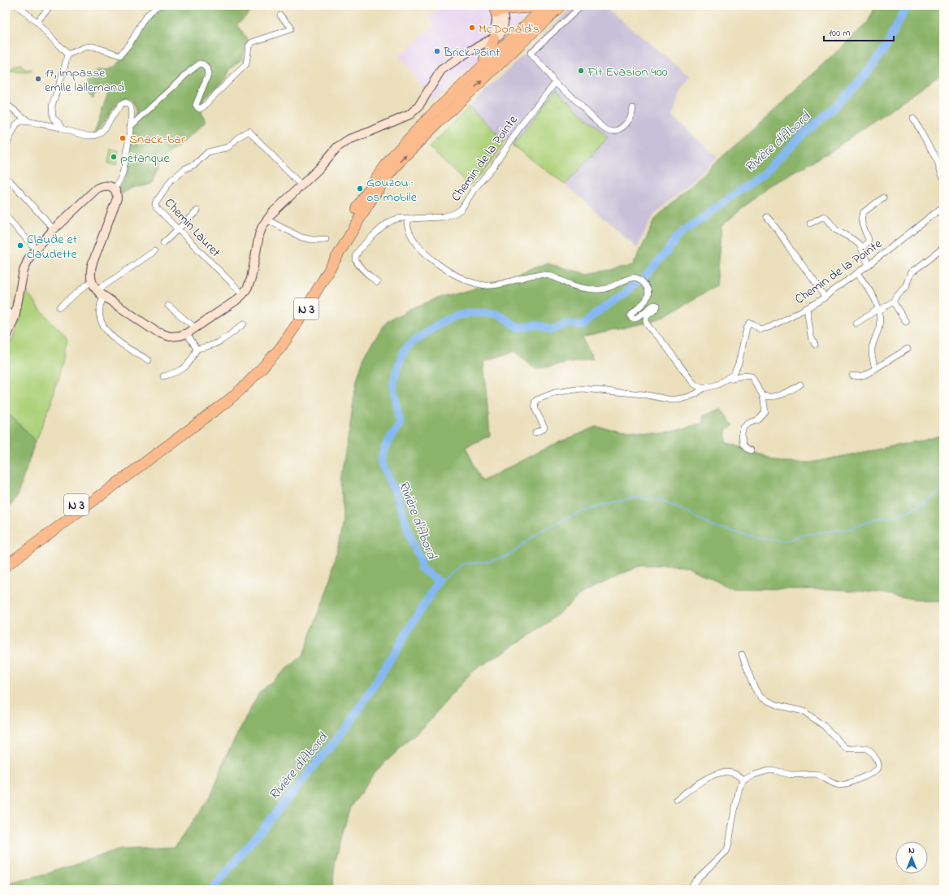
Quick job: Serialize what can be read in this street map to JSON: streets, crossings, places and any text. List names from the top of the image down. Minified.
{"streets":{"highway":["N 3"],"street":["Chemin de la Pointe","Chemin Lauret"]},"water":["Rivière d'Abord"],"places":["McDonald's","Brick Point","Fit Evasion 400","17, impasse emile lallemand","Snack-bar","pétanque","Gouzou : os mobile","Claude et claudette"],"scale_bar":"100 m","north":"top"}
